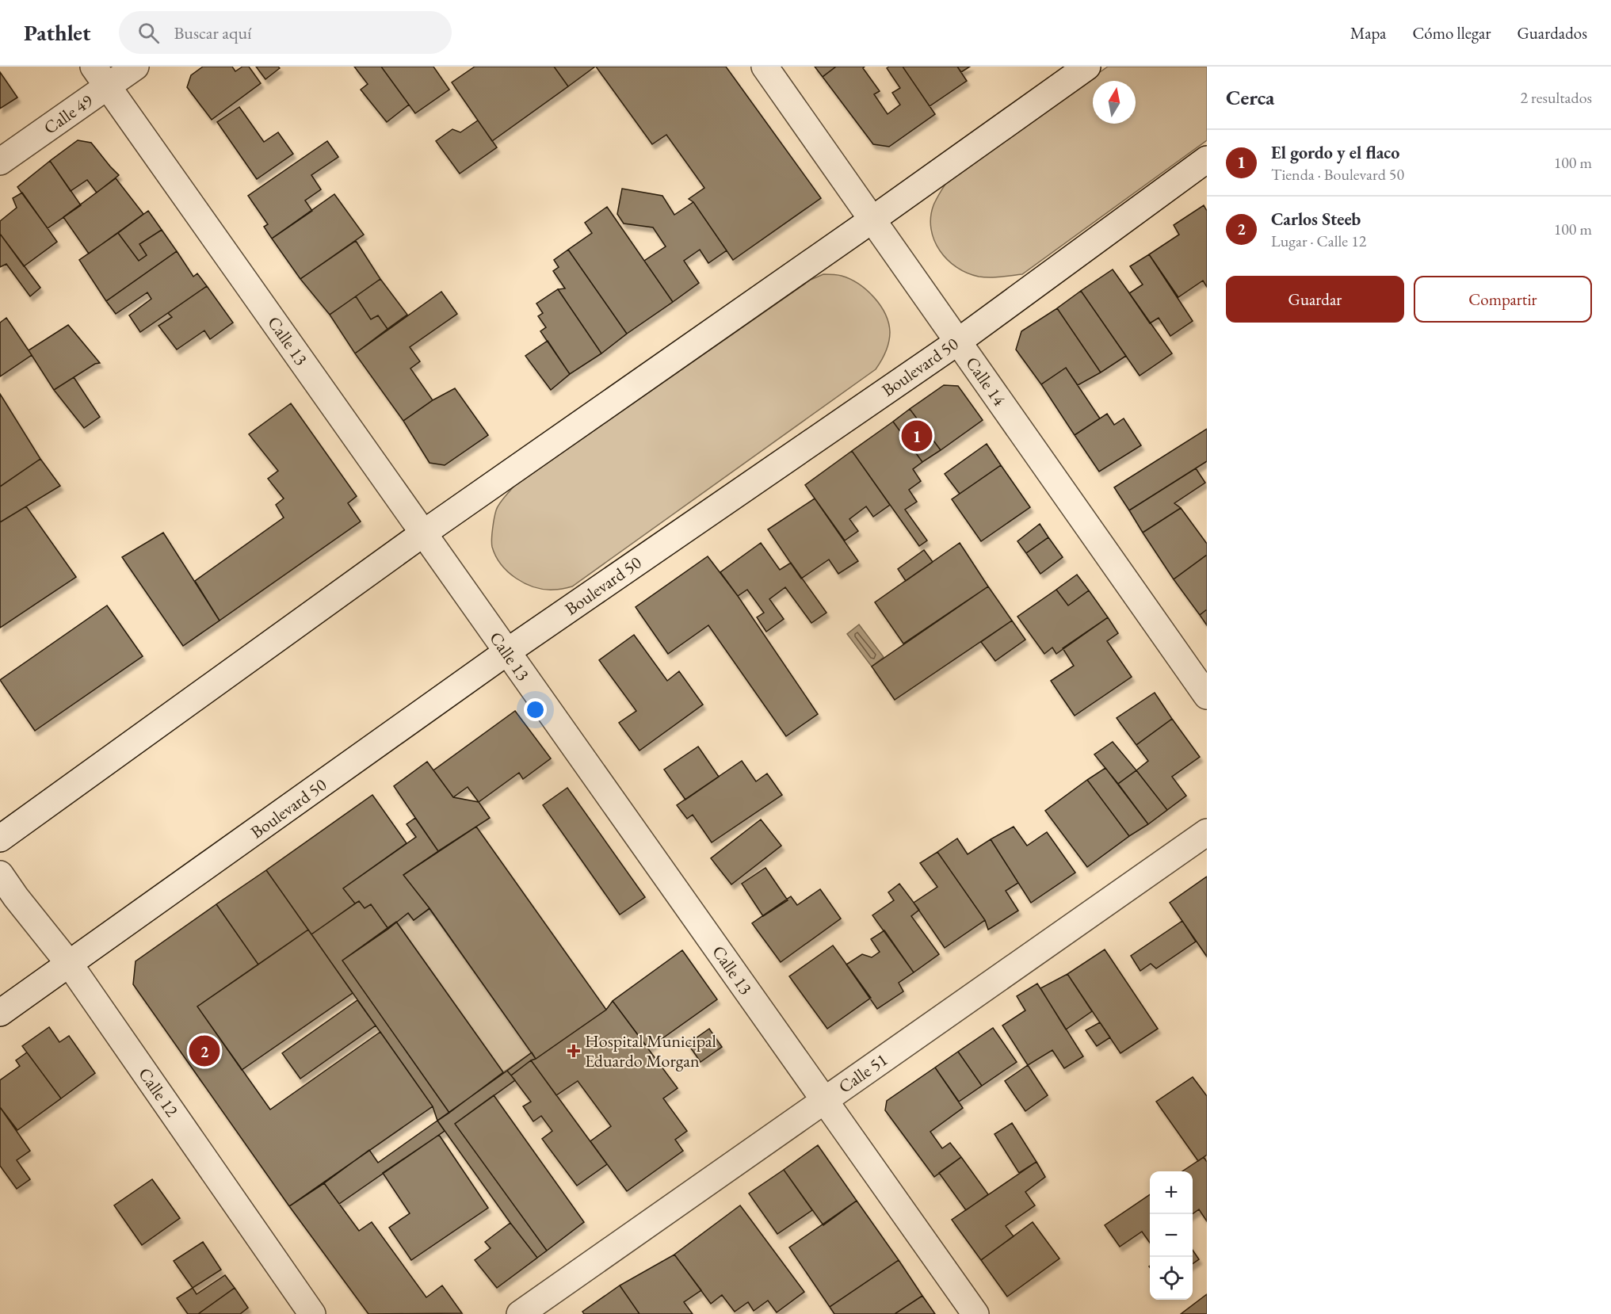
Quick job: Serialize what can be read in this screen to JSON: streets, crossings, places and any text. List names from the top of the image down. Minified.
{"streets":{"street":["Calle 49","Calle 13","Boulevard 50","Calle 14","Calle 51","Calle 12"]},"crossings":[["Calle 49","Calle 13"],["Calle 13","Boulevard 50"],["Calle 13","Calle 51"],["Boulevard 50","Calle 14"],["Boulevard 50","Calle 12"]],"places":{"health":["Hospital Municipal Eduardo Morgan"]},"north":"top","page":{"header":"Pathlet","search":"Buscar aquí","nav":["Mapa","Cómo llegar","Guardados"],"heading":["Cerca","2 resultados"],"list":[{"mark":"1","name":"El gordo y el flaco","note":"Tienda · Boulevard 50","value":"100 m"},{"mark":"2","name":"Carlos Steeb","note":"Lugar · Calle 12","value":"100 m"}],"buttons":["Guardar","Compartir"],"pins":["1","2"],"map_buttons":["+","−"]}}
